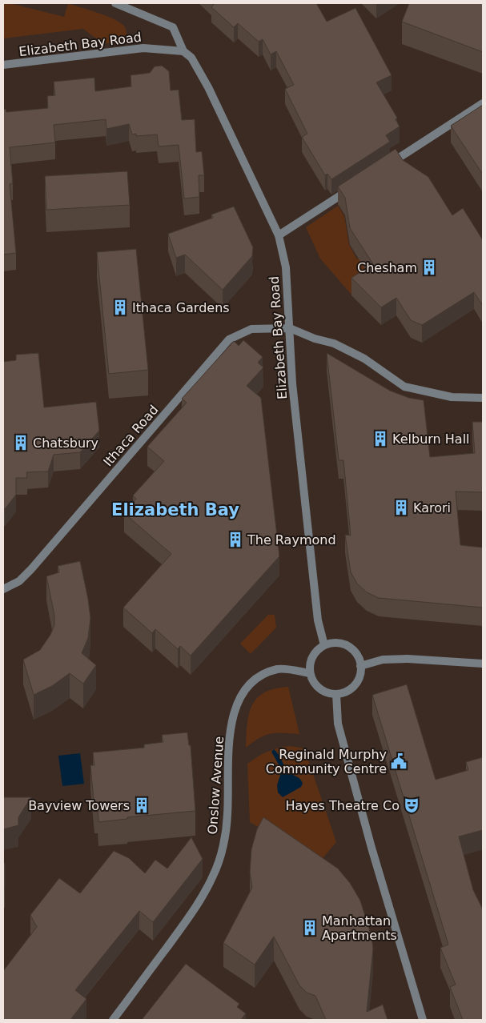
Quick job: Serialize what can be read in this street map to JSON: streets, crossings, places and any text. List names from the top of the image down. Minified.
{"streets":{"street":["Elizabeth Bay Road","Ithaca Road","Onslow Avenue"]},"crossings":[["Elizabeth Bay Road","Ithaca Road"],["Elizabeth Bay Road","Onslow Avenue"]],"districts":["Elizabeth Bay"],"places":{"building":["Chesham","Ithaca Gardens","Kelburn Hall","Chatsbury","Karori","The Raymond","Bayview Towers","Manhattan Apartments"],"public building":["Reginald Murphy Community Centre"],"theatre":["Hayes Theatre Co"]}}
